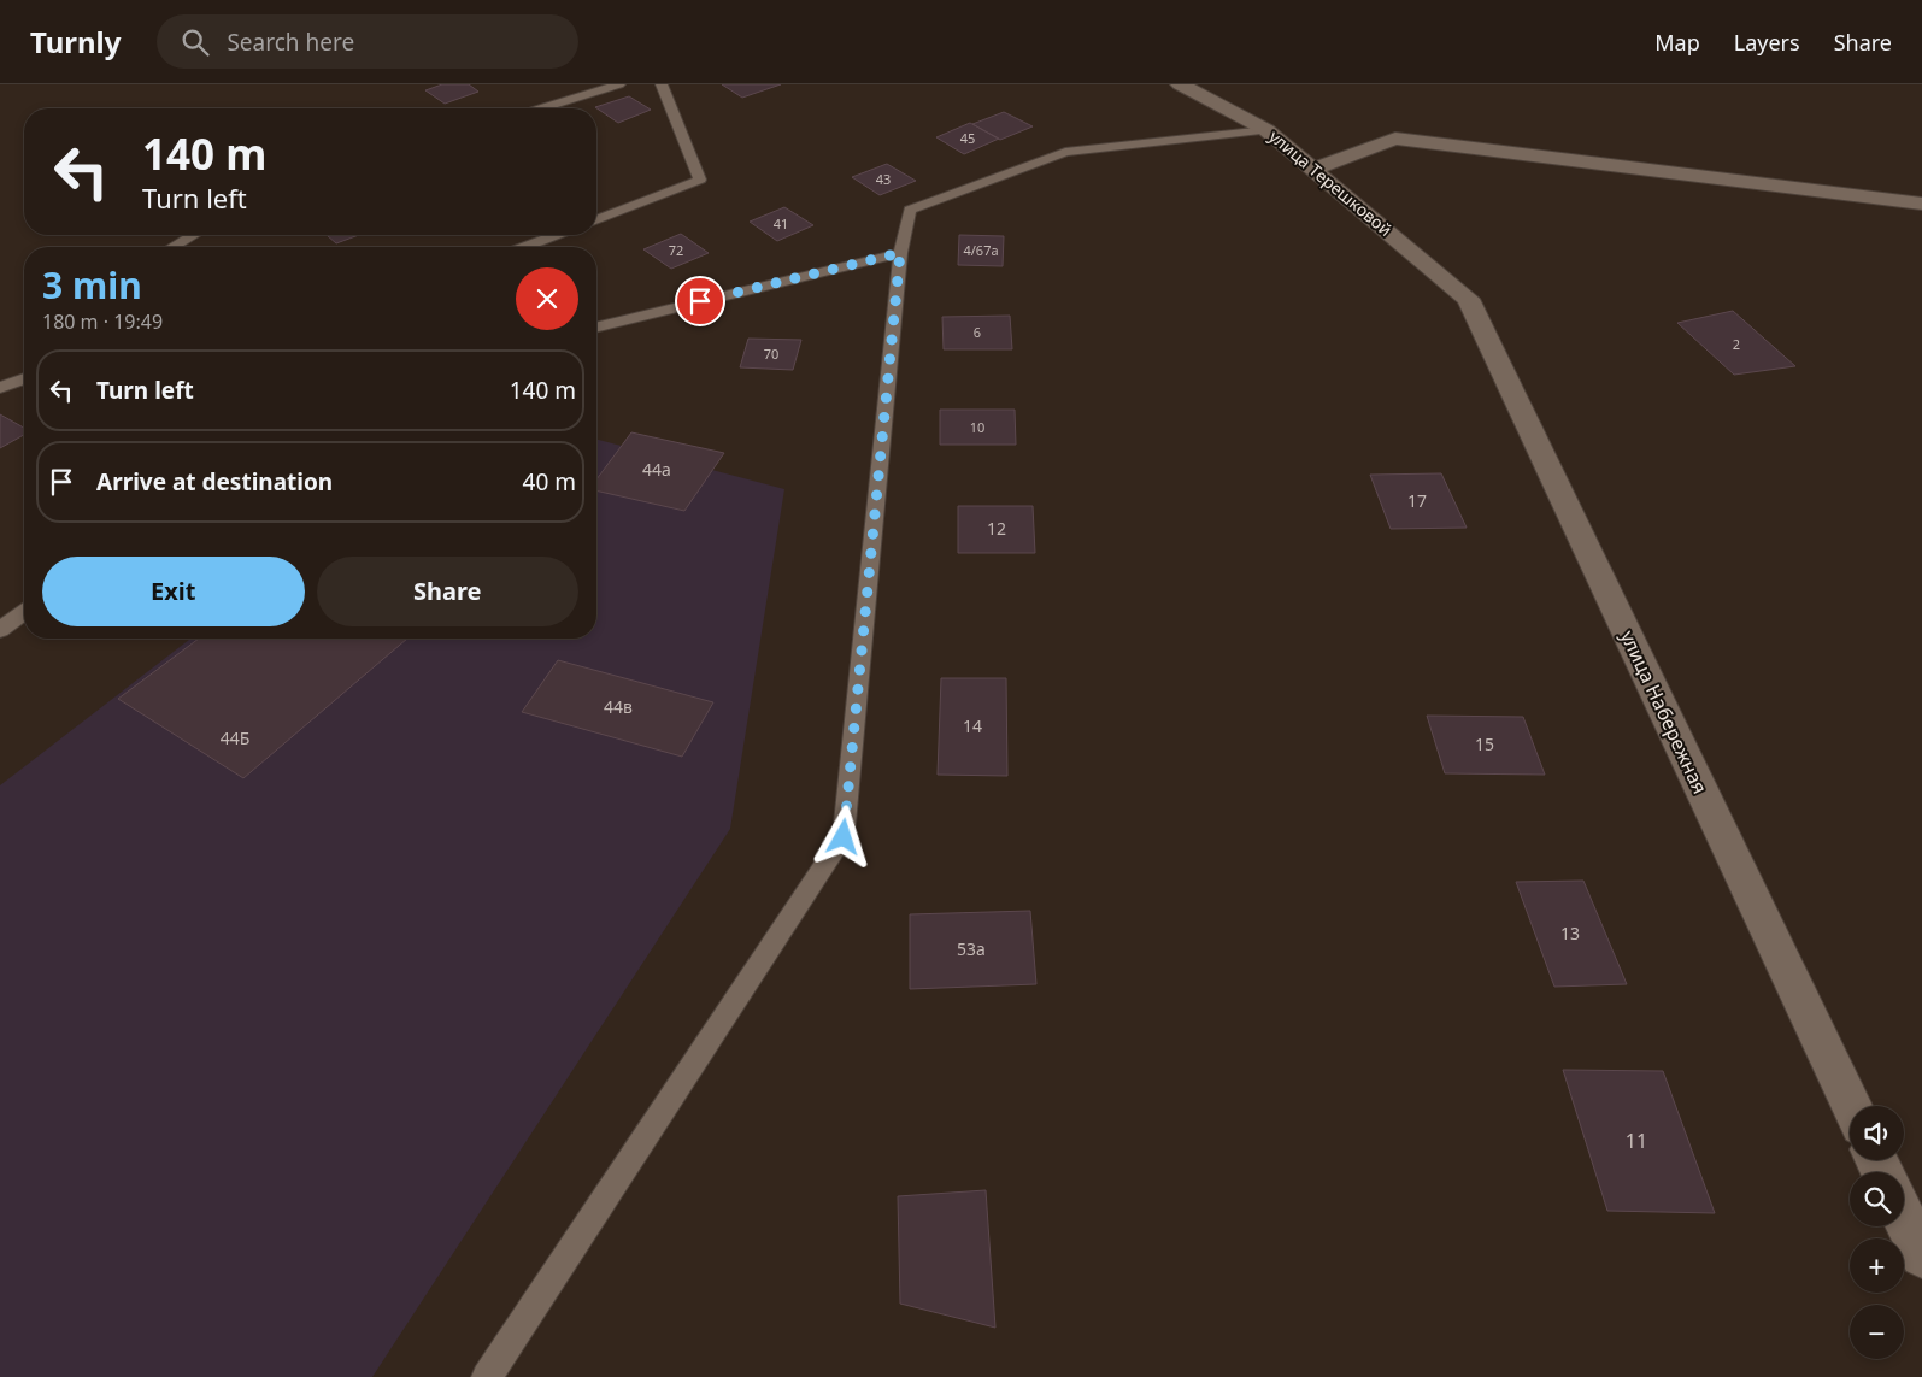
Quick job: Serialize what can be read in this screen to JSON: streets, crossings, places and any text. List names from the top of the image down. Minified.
{"streets":{"street":["улица Терешковой","улица Набережная"]},"crossings":[["улица Терешковой","улица Набережная"]],"house_numbers":["45","43","41","72","4/67а","6","2","70","10","44а","17","12","44в","14","44Б","15","13","53а","11"],"page":{"header":"Turnly","search":"Search here","nav":["Map","Layers","Share"],"turn":["140 m","Turn left"],"heading":["3 min","180 m · 19:49"],"list":[{"name":"Turn left","value":"140 m"},{"name":"Arrive at destination","value":"40 m"}],"buttons":["Exit","Share"],"map_buttons":["+","−"]}}
